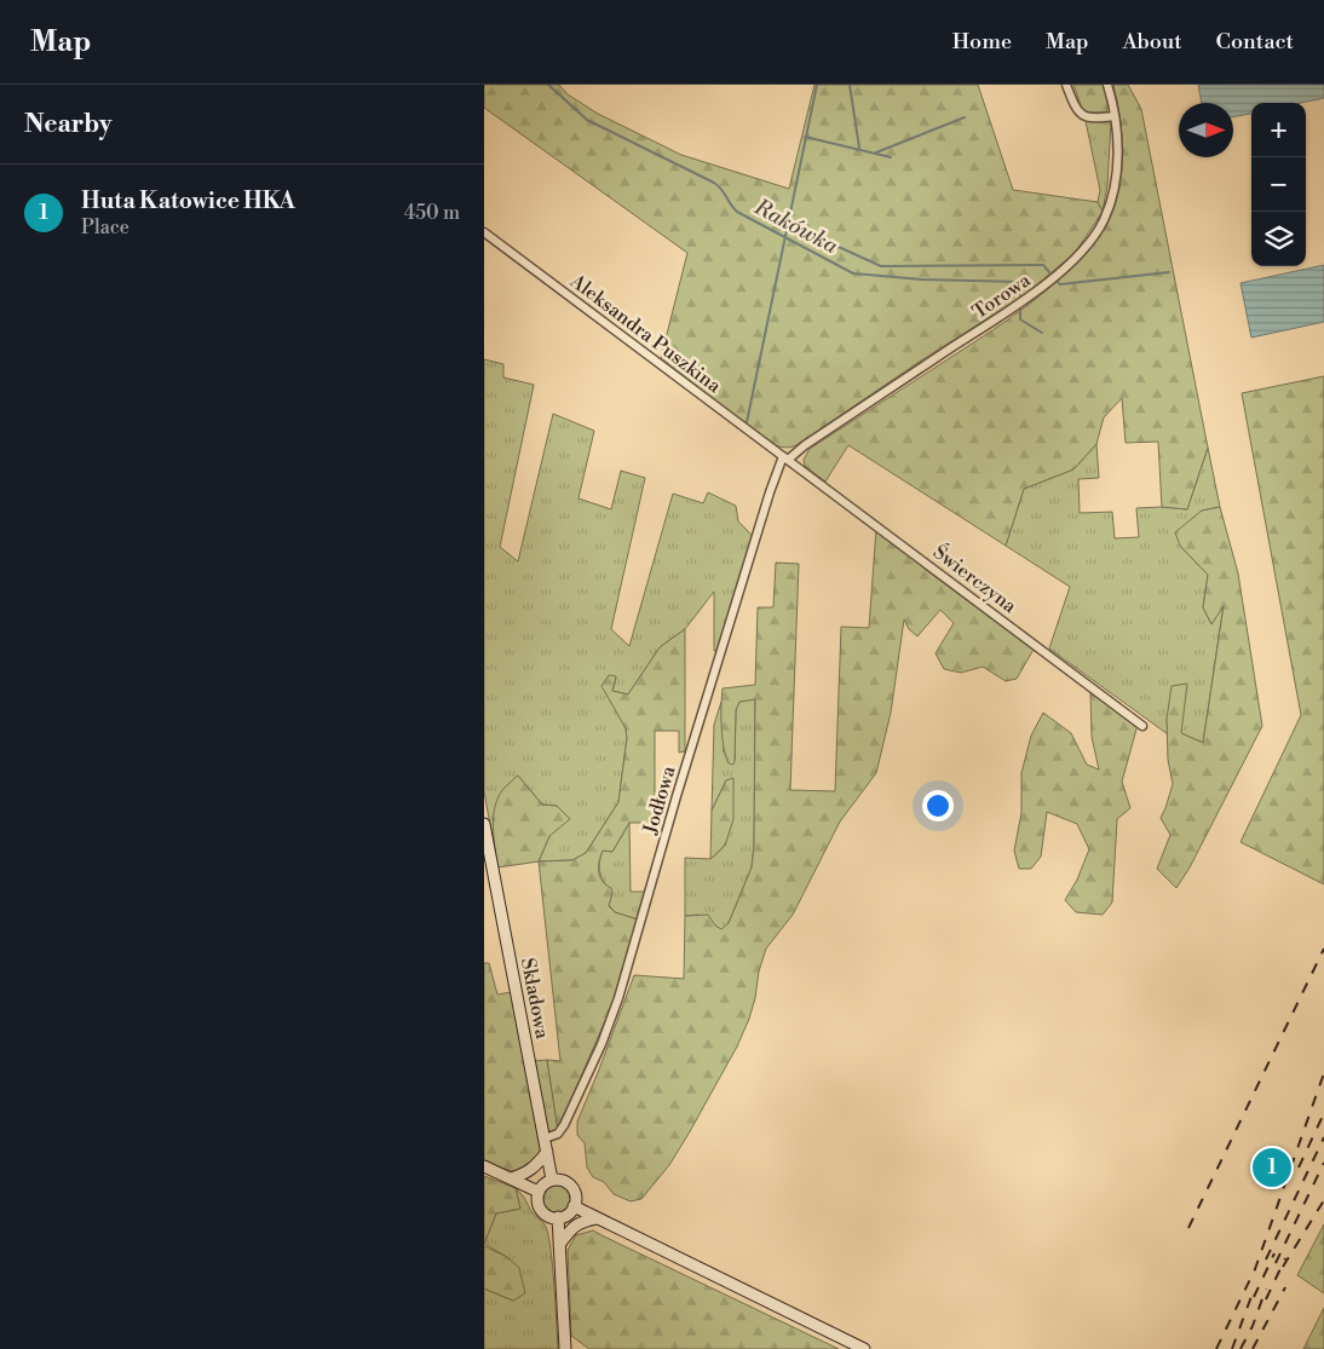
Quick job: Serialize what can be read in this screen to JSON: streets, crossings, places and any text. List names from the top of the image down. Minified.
{"streets":{"street":["Torowa","Aleksandra Puszkina","Świerczyna","Jodłowa","Składowa"]},"crossings":[["Torowa","Aleksandra Puszkina"],["Torowa","Świerczyna"],["Torowa","Jodłowa"],["Aleksandra Puszkina","Świerczyna"],["Aleksandra Puszkina","Jodłowa"],["Świerczyna","Jodłowa"],["Jodłowa","Składowa"]],"water":["Rakówka"],"north":"right","page":{"header":"Map","nav":["Home","Map","About","Contact"],"heading":"Nearby","map_buttons":["+","−"],"list":[{"mark":"1","name":"Huta Katowice HKA","note":"Place","value":"450 m"}],"pins":"1"}}
